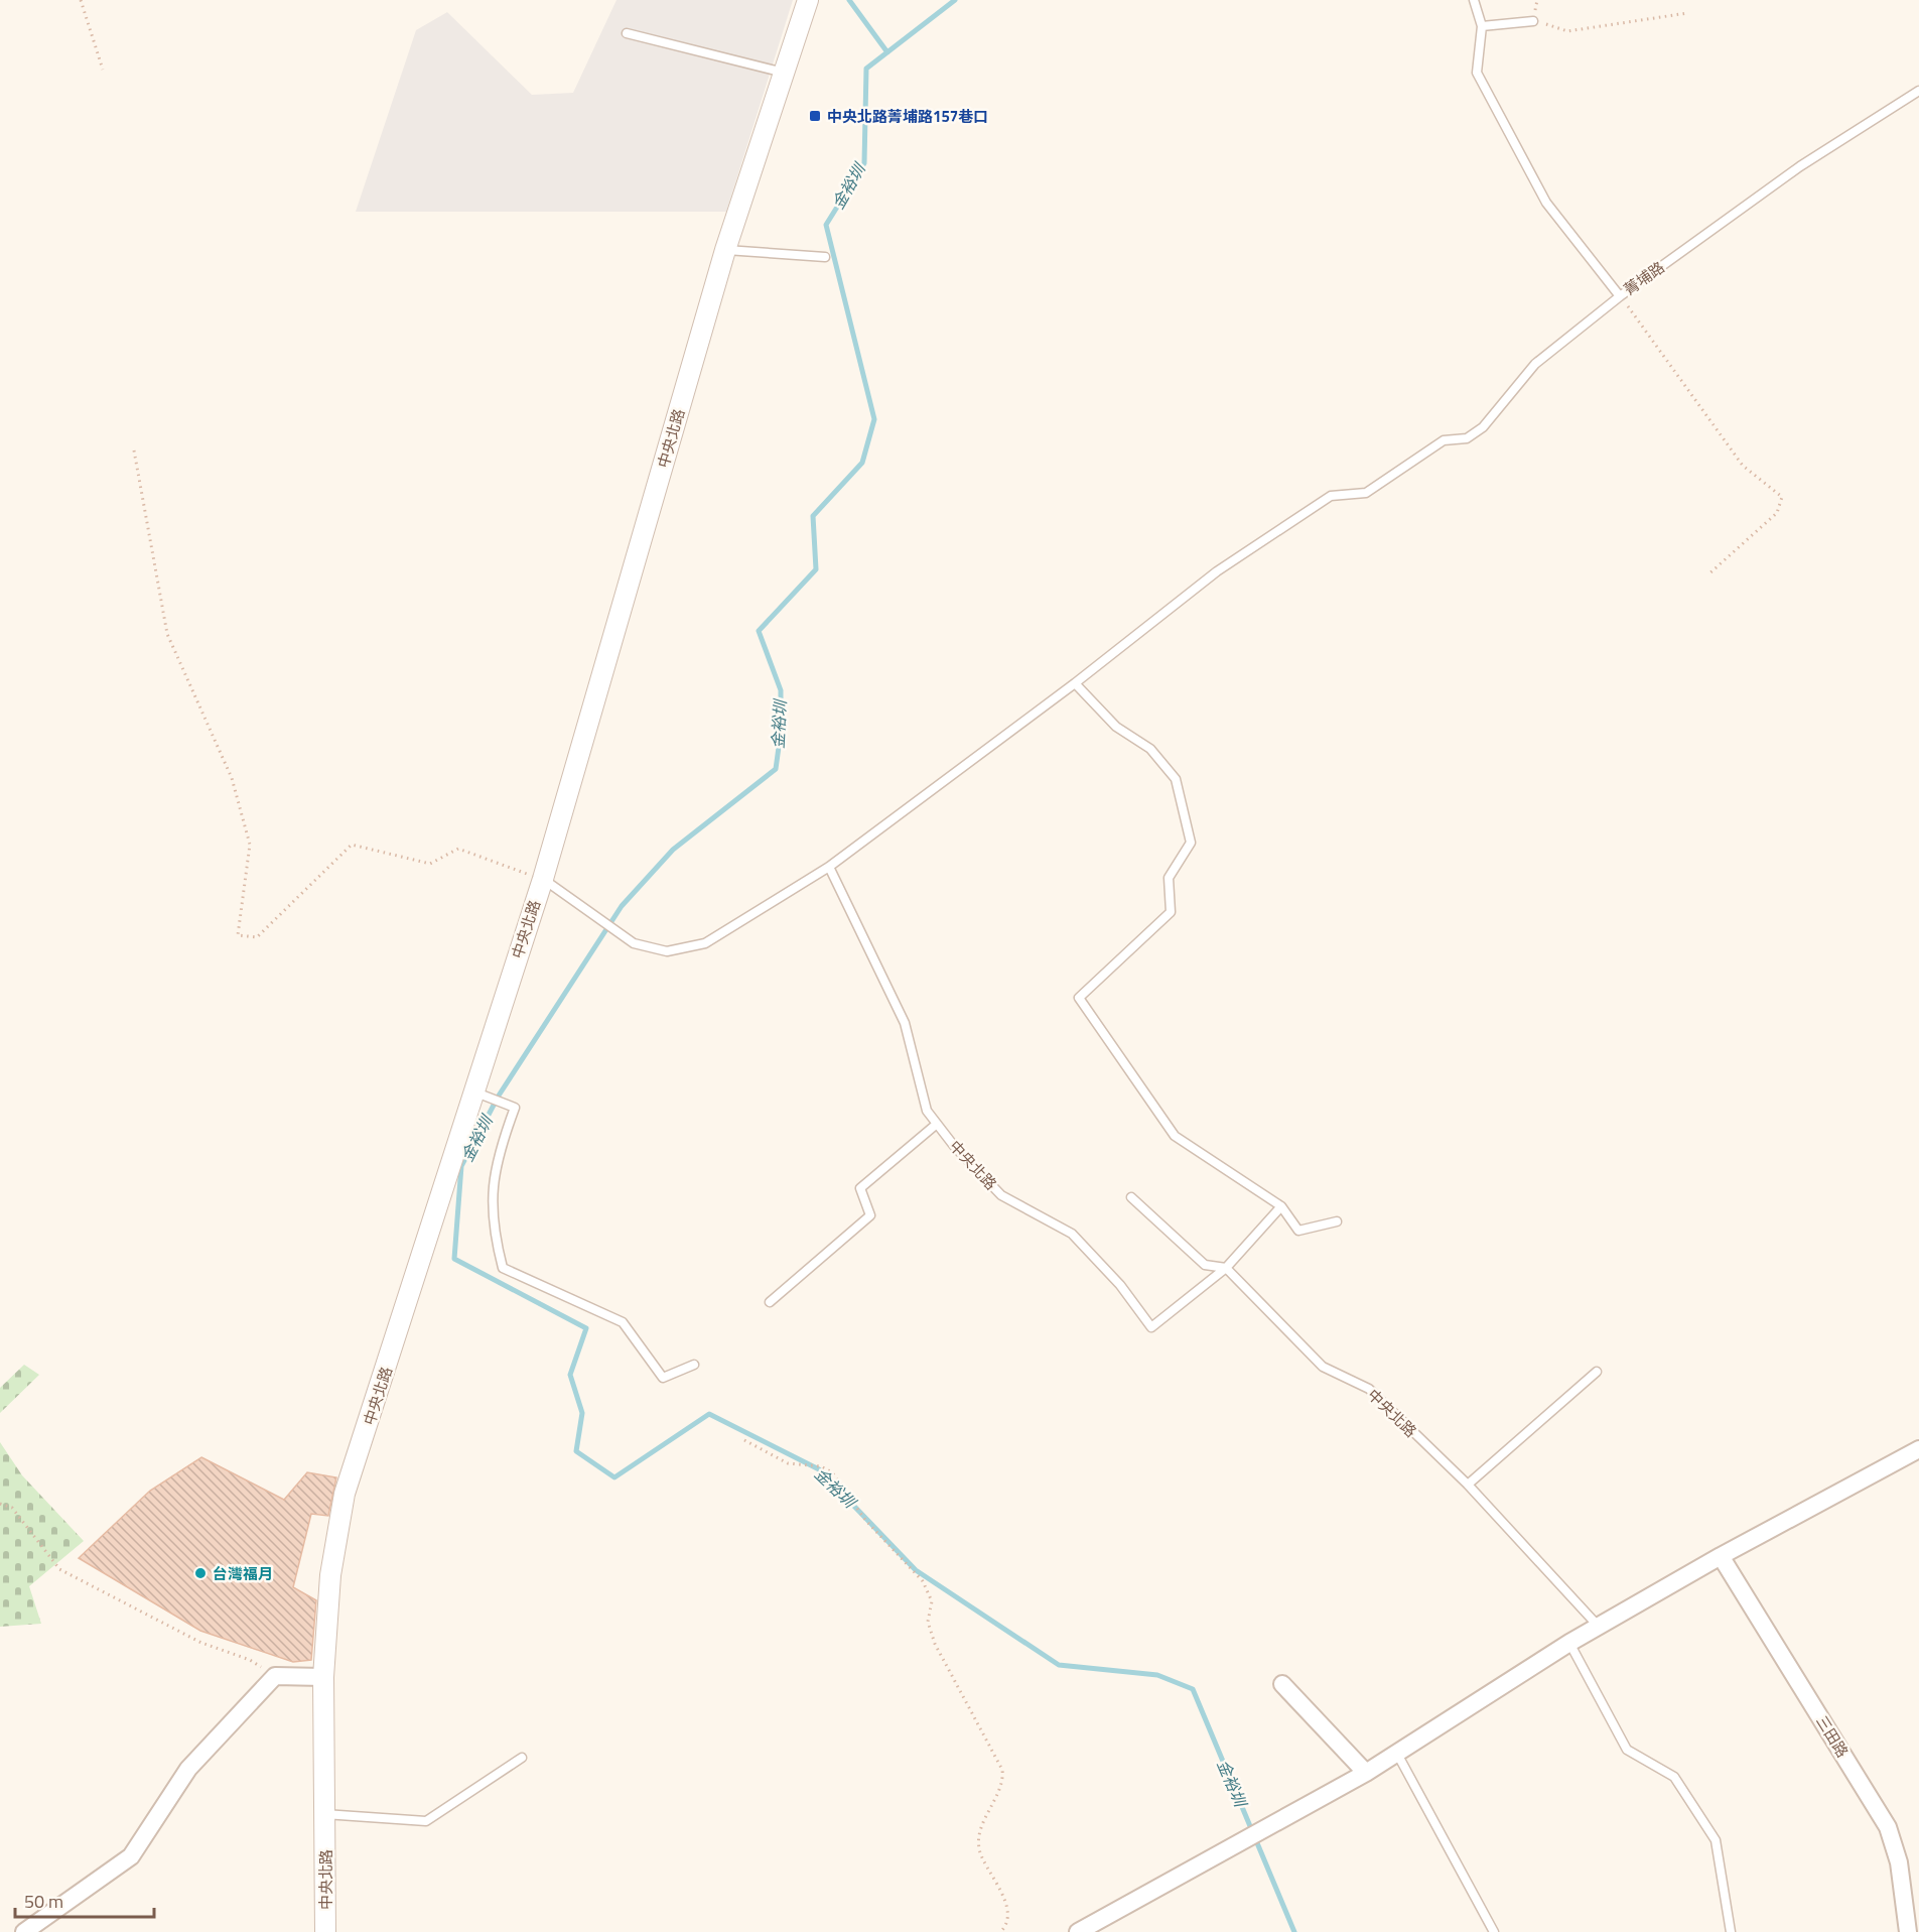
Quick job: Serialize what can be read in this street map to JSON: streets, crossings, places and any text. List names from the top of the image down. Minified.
{"streets":{"street":["中央北路","三田路"],"lane":["菁埔路"]},"water":["金裕圳"],"places":{"transit":["中央北路菁埔路157巷口"],"other":["台灣福月"]},"scale_bar":"50 m"}
